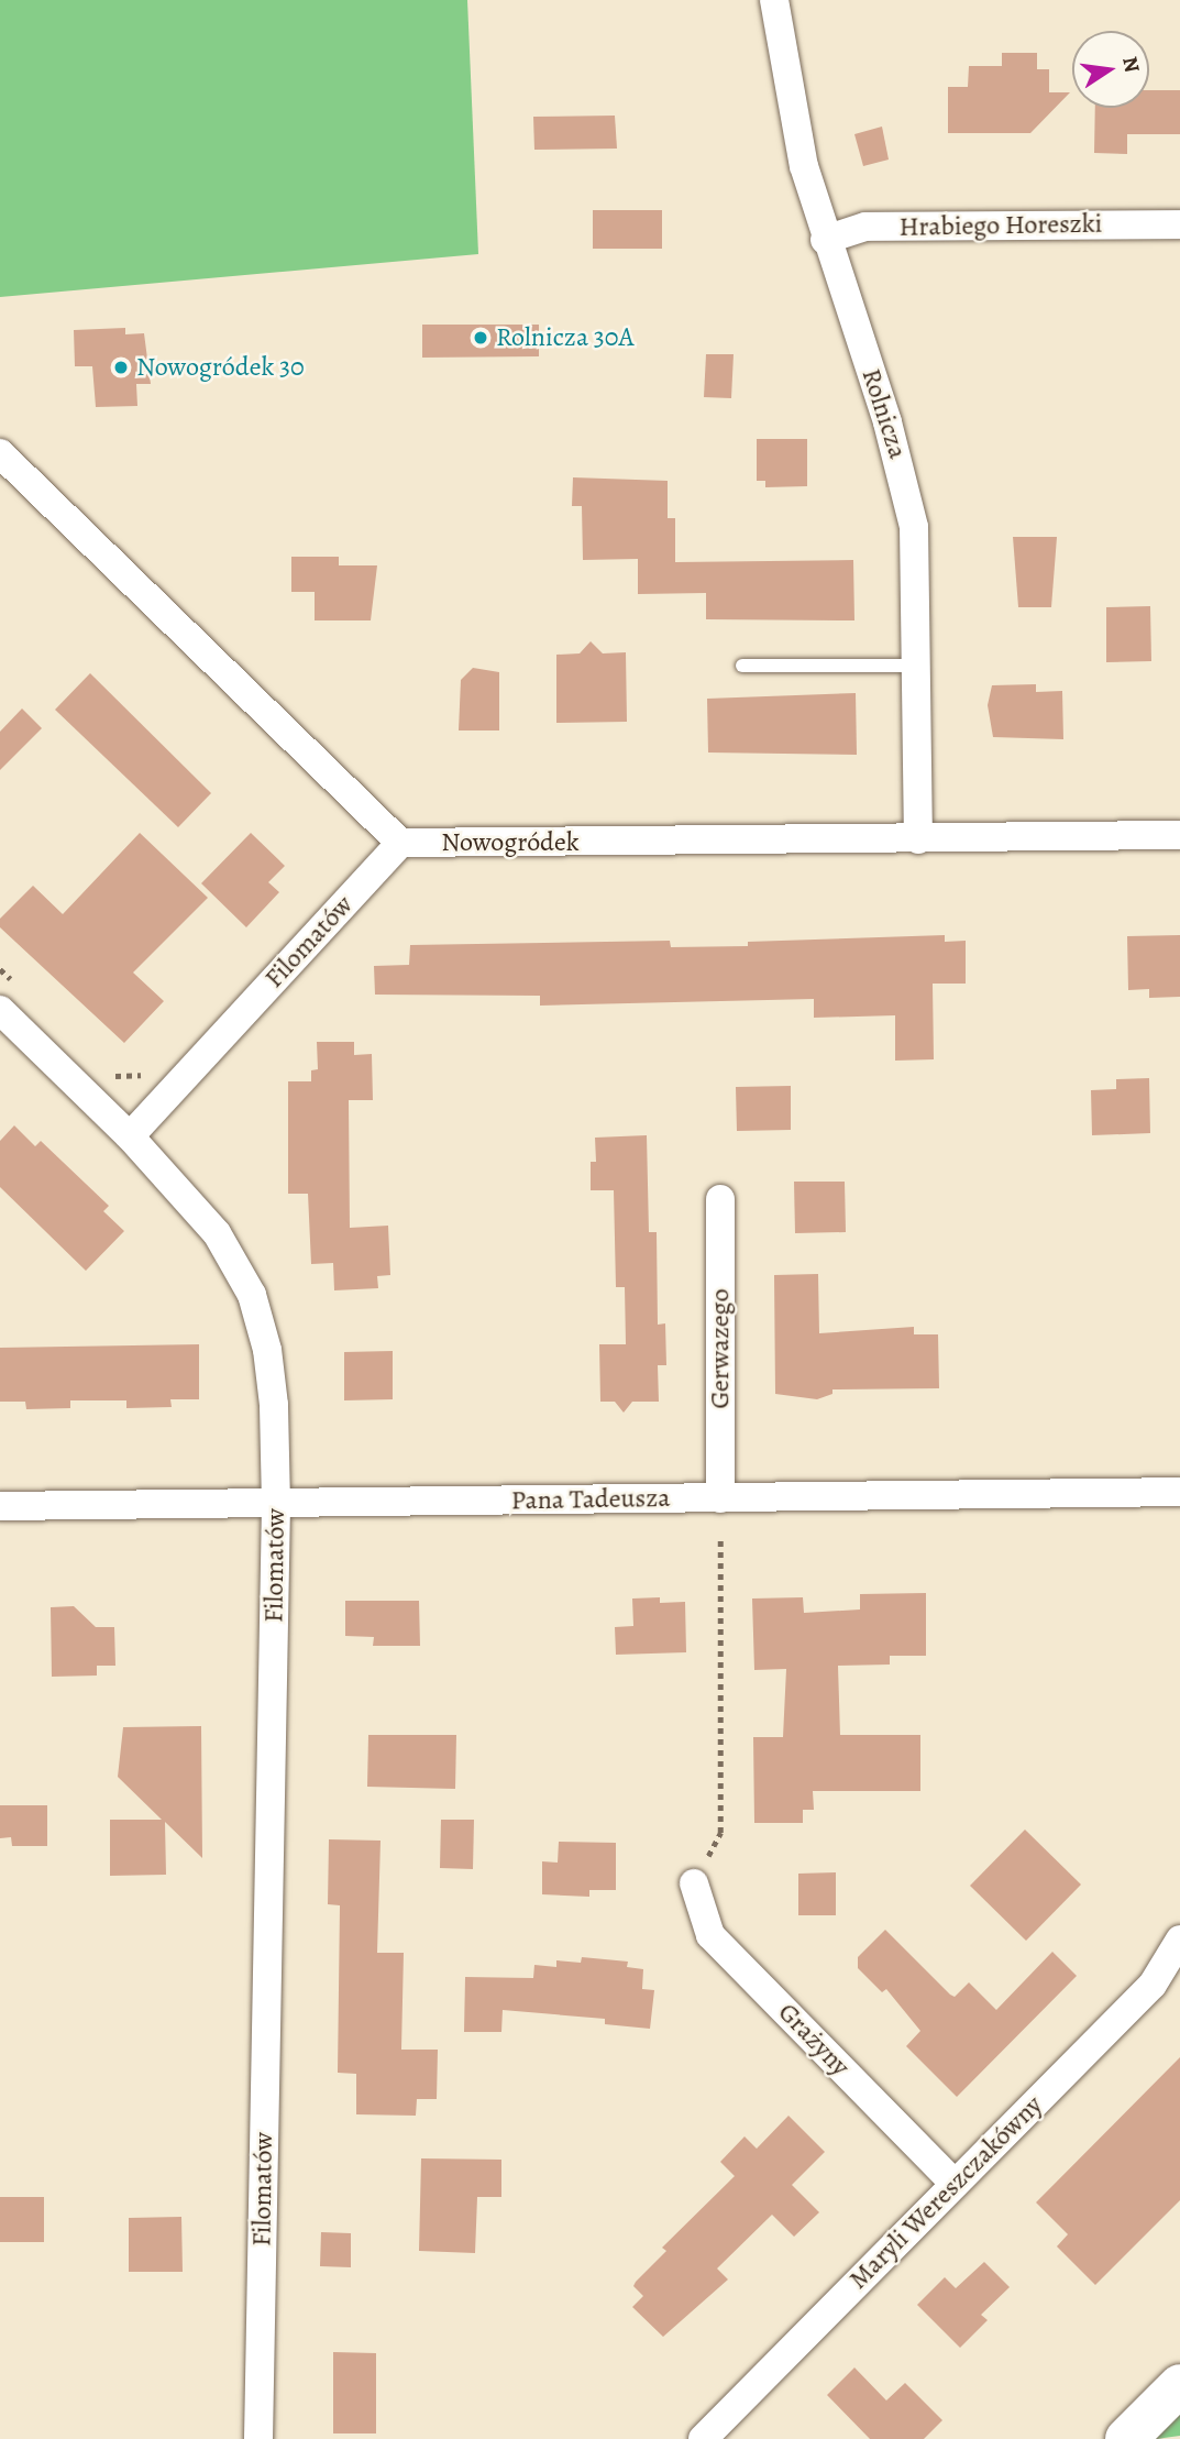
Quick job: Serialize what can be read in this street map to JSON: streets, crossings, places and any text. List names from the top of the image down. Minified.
{"streets":{"street":["Hrabiego Horeszki","Rolnicza","Nowogródek","Filomatów","Gerwazego","Pana Tadeusza","Grażyny","Maryli Wereszczakówny"]},"crossings":[["Hrabiego Horeszki","Rolnicza"],["Rolnicza","Nowogródek"],["Nowogródek","Filomatów"],["Filomatów","Pana Tadeusza"],["Gerwazego","Pana Tadeusza"],["Grażyny","Maryli Wereszczakówny"]],"places":["Rolnicza 30A","Nowogródek 30"],"north":"right"}
